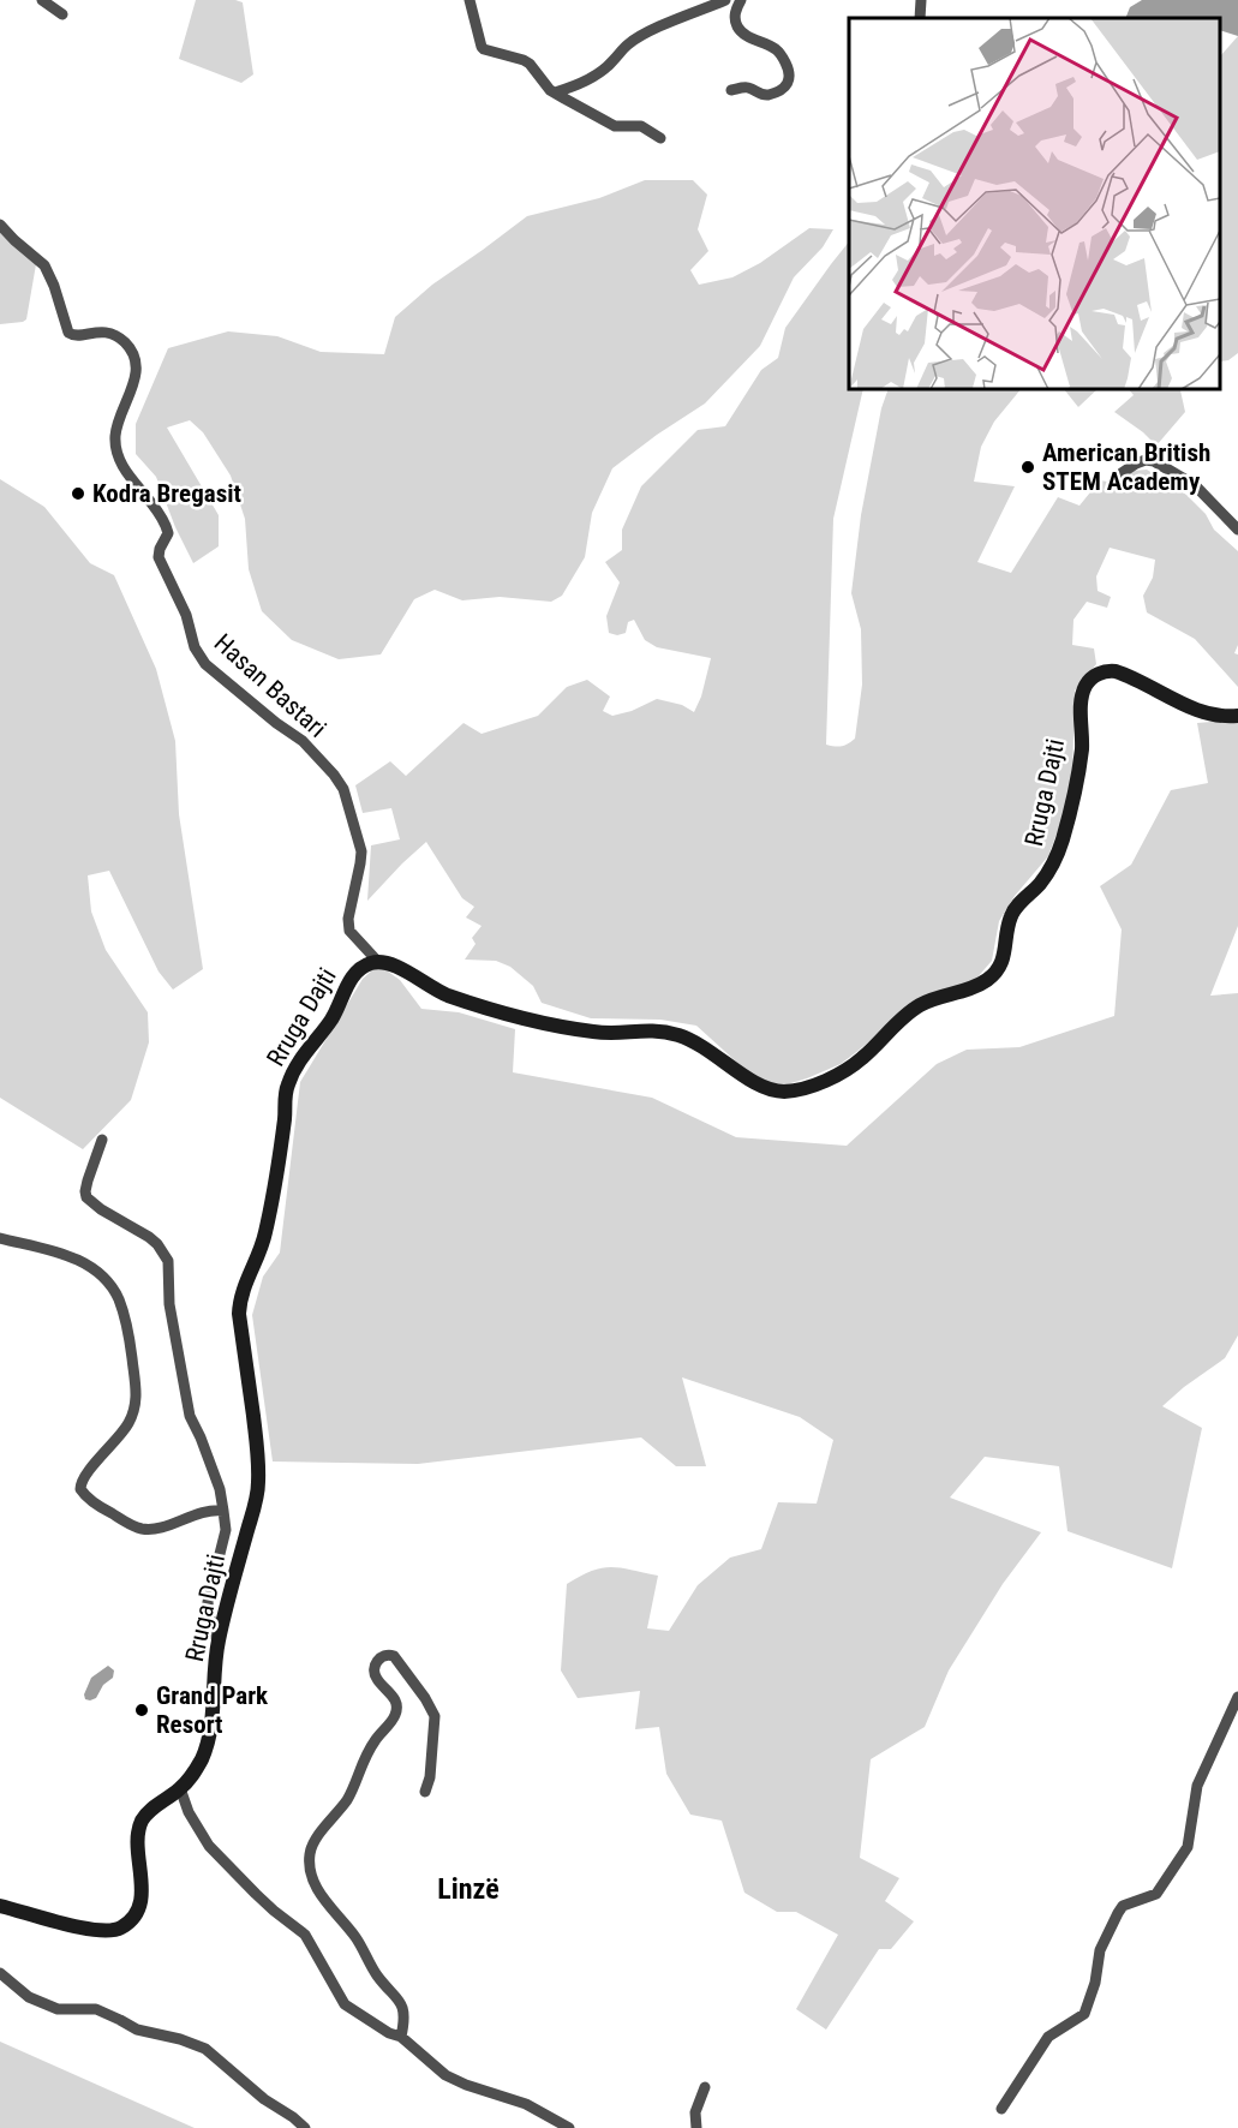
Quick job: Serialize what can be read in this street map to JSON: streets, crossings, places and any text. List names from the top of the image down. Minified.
{"streets":{"main road":["Rruga Dajti"],"street":["Hasan Bastari"]},"crossings":[["Hasan Bastari","Rruga Dajti"]],"districts":["Linzë"],"places":["American British STEM Academy","Kodra Bregasit","Grand Park Resort"]}
